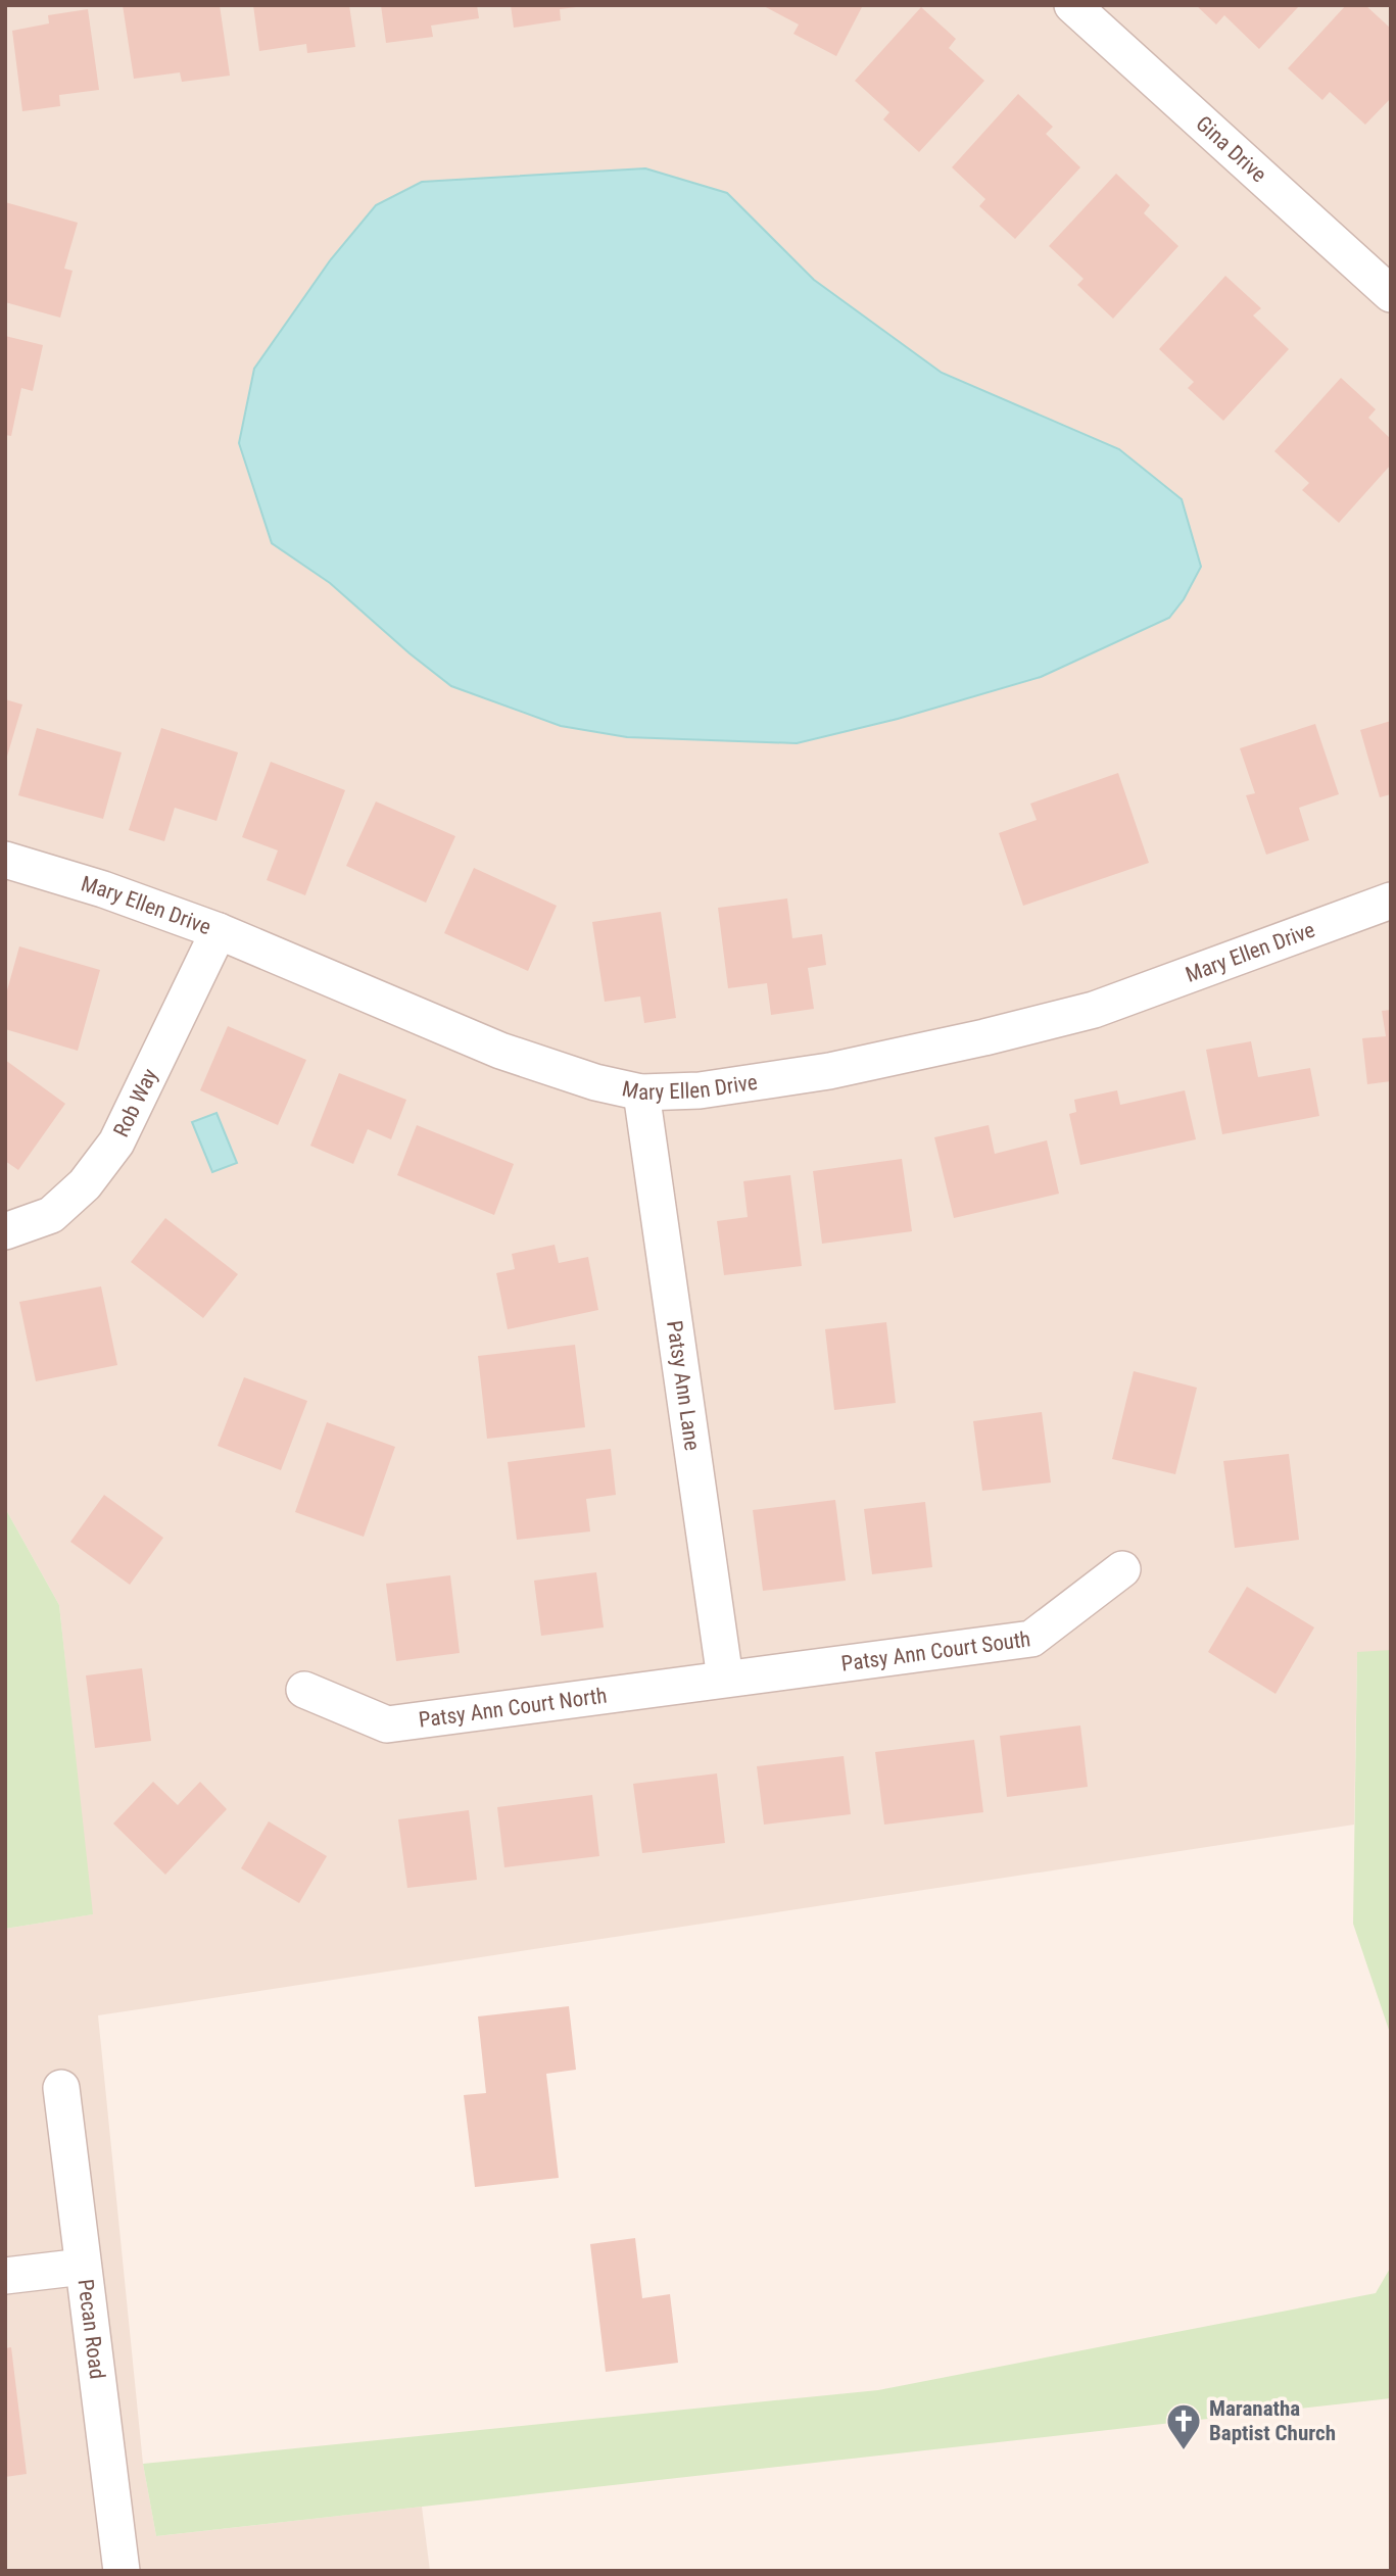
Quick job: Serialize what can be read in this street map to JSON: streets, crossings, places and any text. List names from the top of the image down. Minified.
{"streets":{"street":["Gina Drive","Mary Ellen Drive","Rob Way","Patsy Ann Lane","Patsy Ann Court South","Patsy Ann Court North","Pecan Road"]},"crossings":[["Mary Ellen Drive","Rob Way"],["Mary Ellen Drive","Patsy Ann Lane"],["Patsy Ann Lane","Patsy Ann Court South"],["Patsy Ann Lane","Patsy Ann Court North"],["Patsy Ann Court South","Patsy Ann Court North"]],"places":{"church":["Maranatha Baptist Church"]}}
